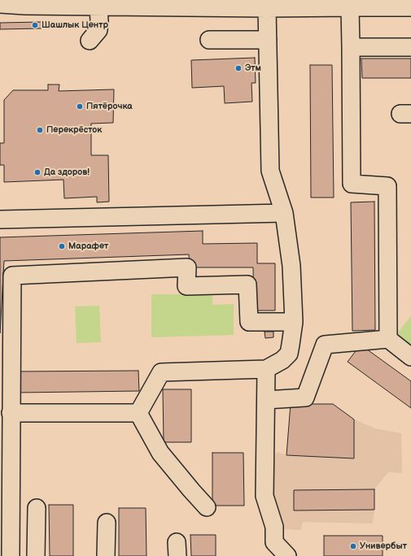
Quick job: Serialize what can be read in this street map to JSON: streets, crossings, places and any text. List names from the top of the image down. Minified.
{"places":["Шашлык Центр","Этм","Пятёрочка","Перекрёсток","Да здоров!","Марафет","Универбыт"]}
